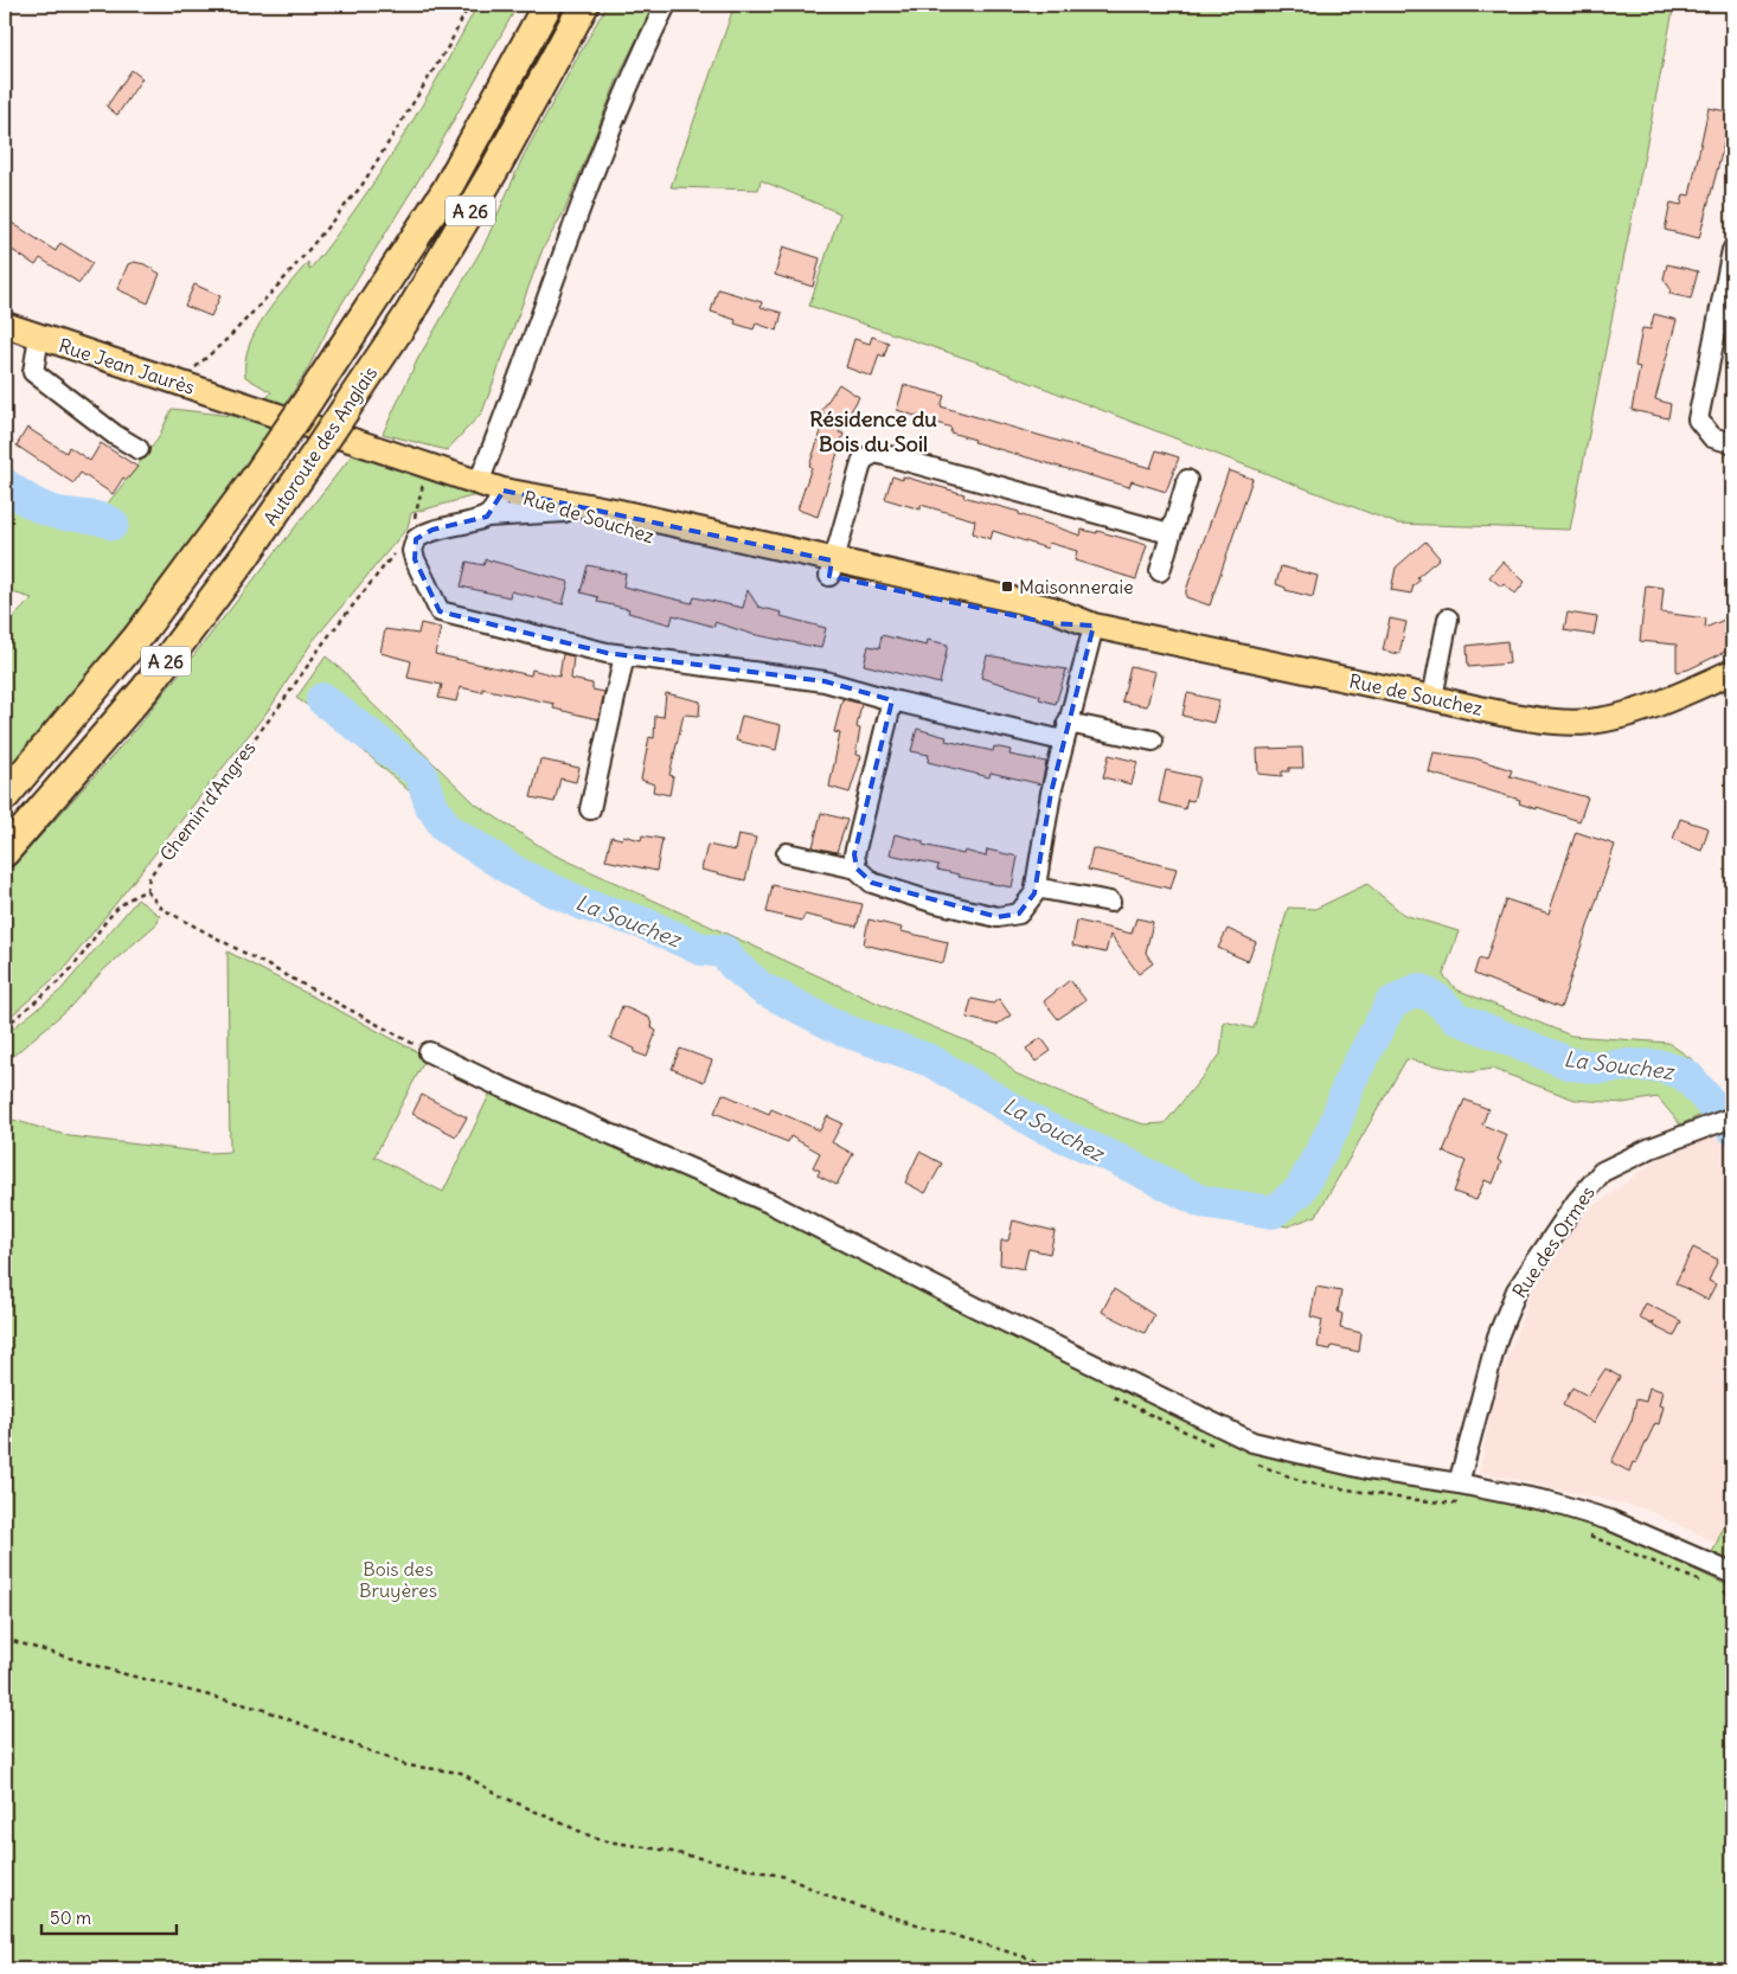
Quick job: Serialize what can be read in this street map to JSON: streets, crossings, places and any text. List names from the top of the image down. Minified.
{"streets":{"highway":["A 26","Autoroute des Anglais"],"main road":["Rue Jean Jaurès","Rue de Souchez"],"street":["Rue des Ormes"],"path":["Chemin d'Angres"]},"crossings":[["Rue Jean Jaurès","Rue de Souchez"]],"districts":["Résidence du Bois du Soil"],"water":["La Souchez"],"parks":["Bois des Bruyères"],"places":{"transit":["Maisonneraie"]},"scale_bar":"50 m"}
